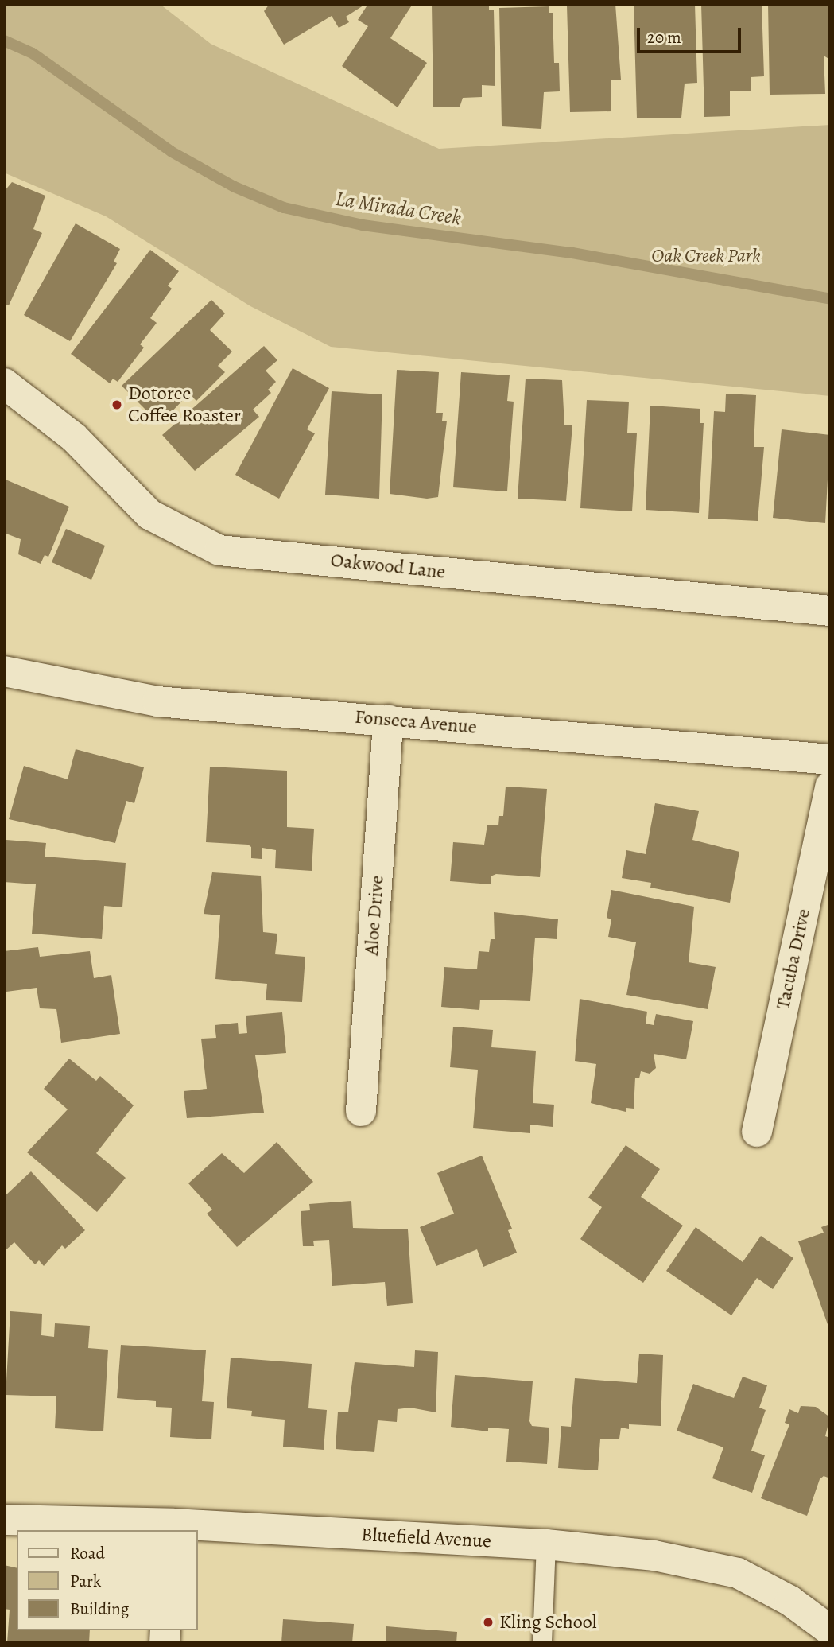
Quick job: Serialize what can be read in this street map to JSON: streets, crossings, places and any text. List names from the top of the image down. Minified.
{"streets":{"street":["Oakwood Lane","Fonseca Avenue","Aloe Drive","Tacuba Drive","Bluefield Avenue"]},"crossings":[["Fonseca Avenue","Aloe Drive"]],"water":["La Mirada Creek"],"parks":["Oak Creek Park"],"places":["Dotoree Coffee Roaster","Kling School"],"legend":["Road","Park","Building"],"scale_bar":"20 m"}
